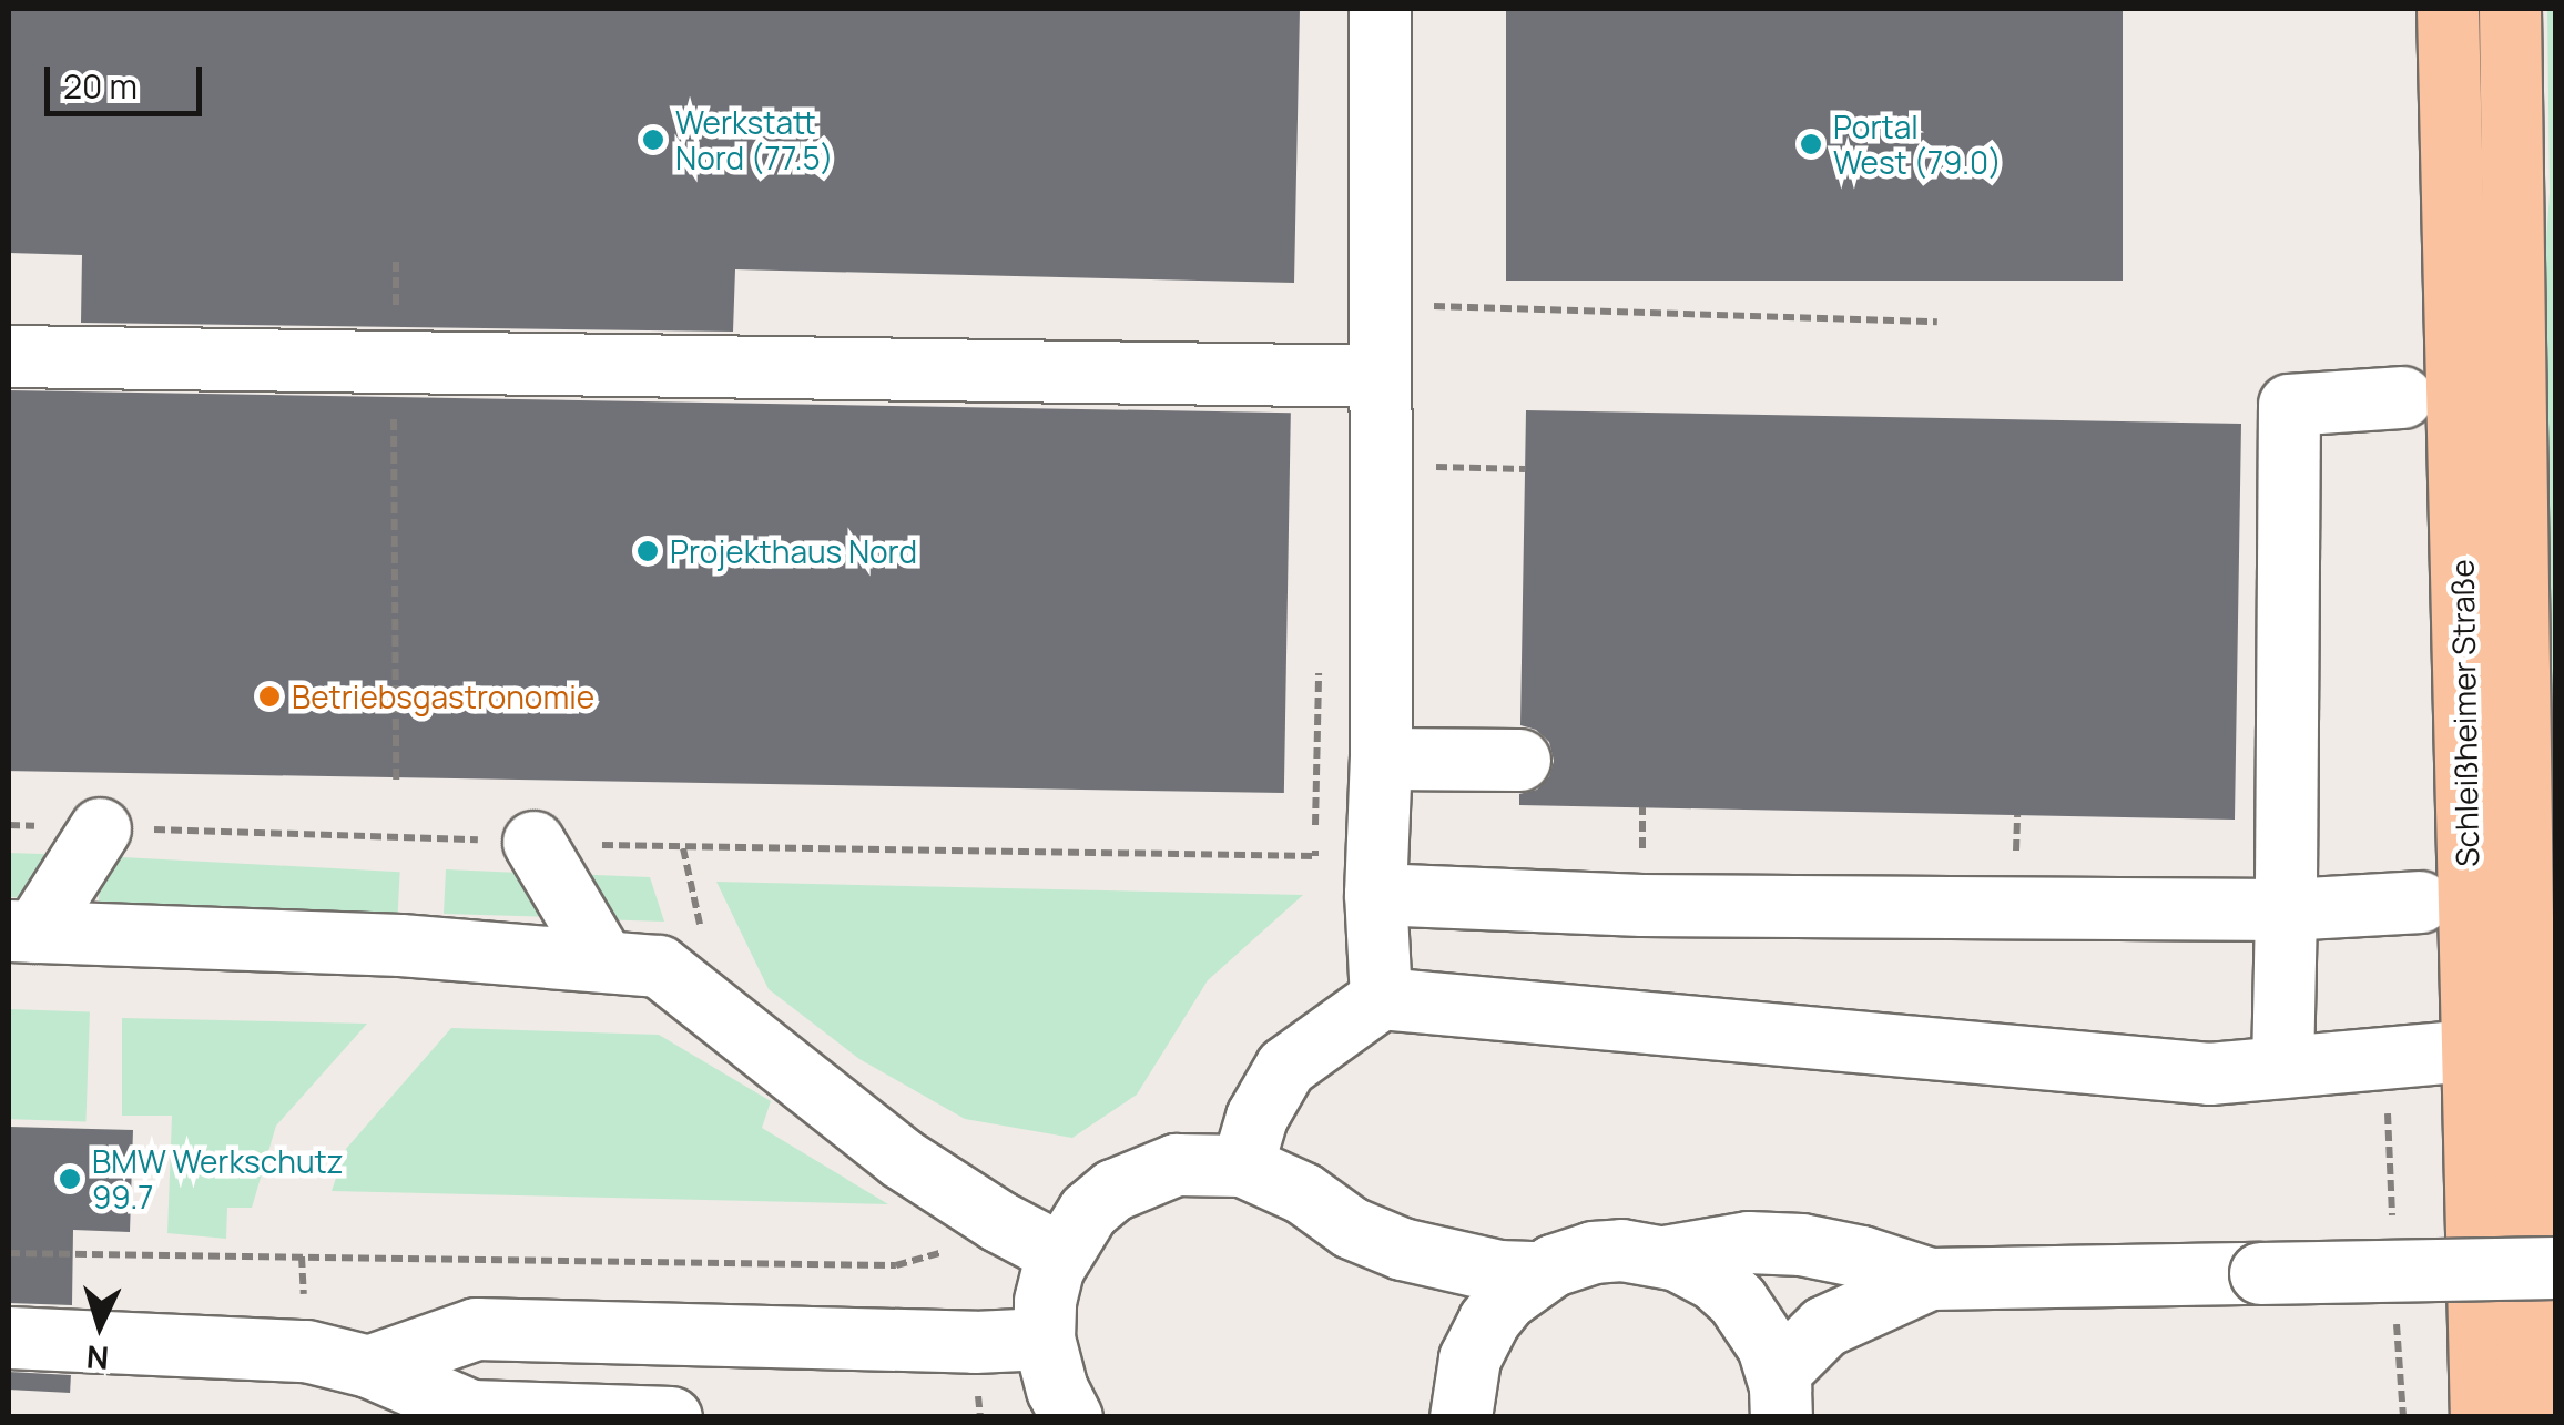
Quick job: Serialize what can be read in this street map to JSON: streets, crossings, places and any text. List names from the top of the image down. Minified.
{"streets":{"main road":["Schleißheimer Straße"]},"places":["Werkstatt Nord (77.5)","Portal West (79.0)","Projekthaus Nord","Betriebsgastronomie","BMW Werkschutz 99.7"],"scale_bar":"20 m","north":"bottom"}
